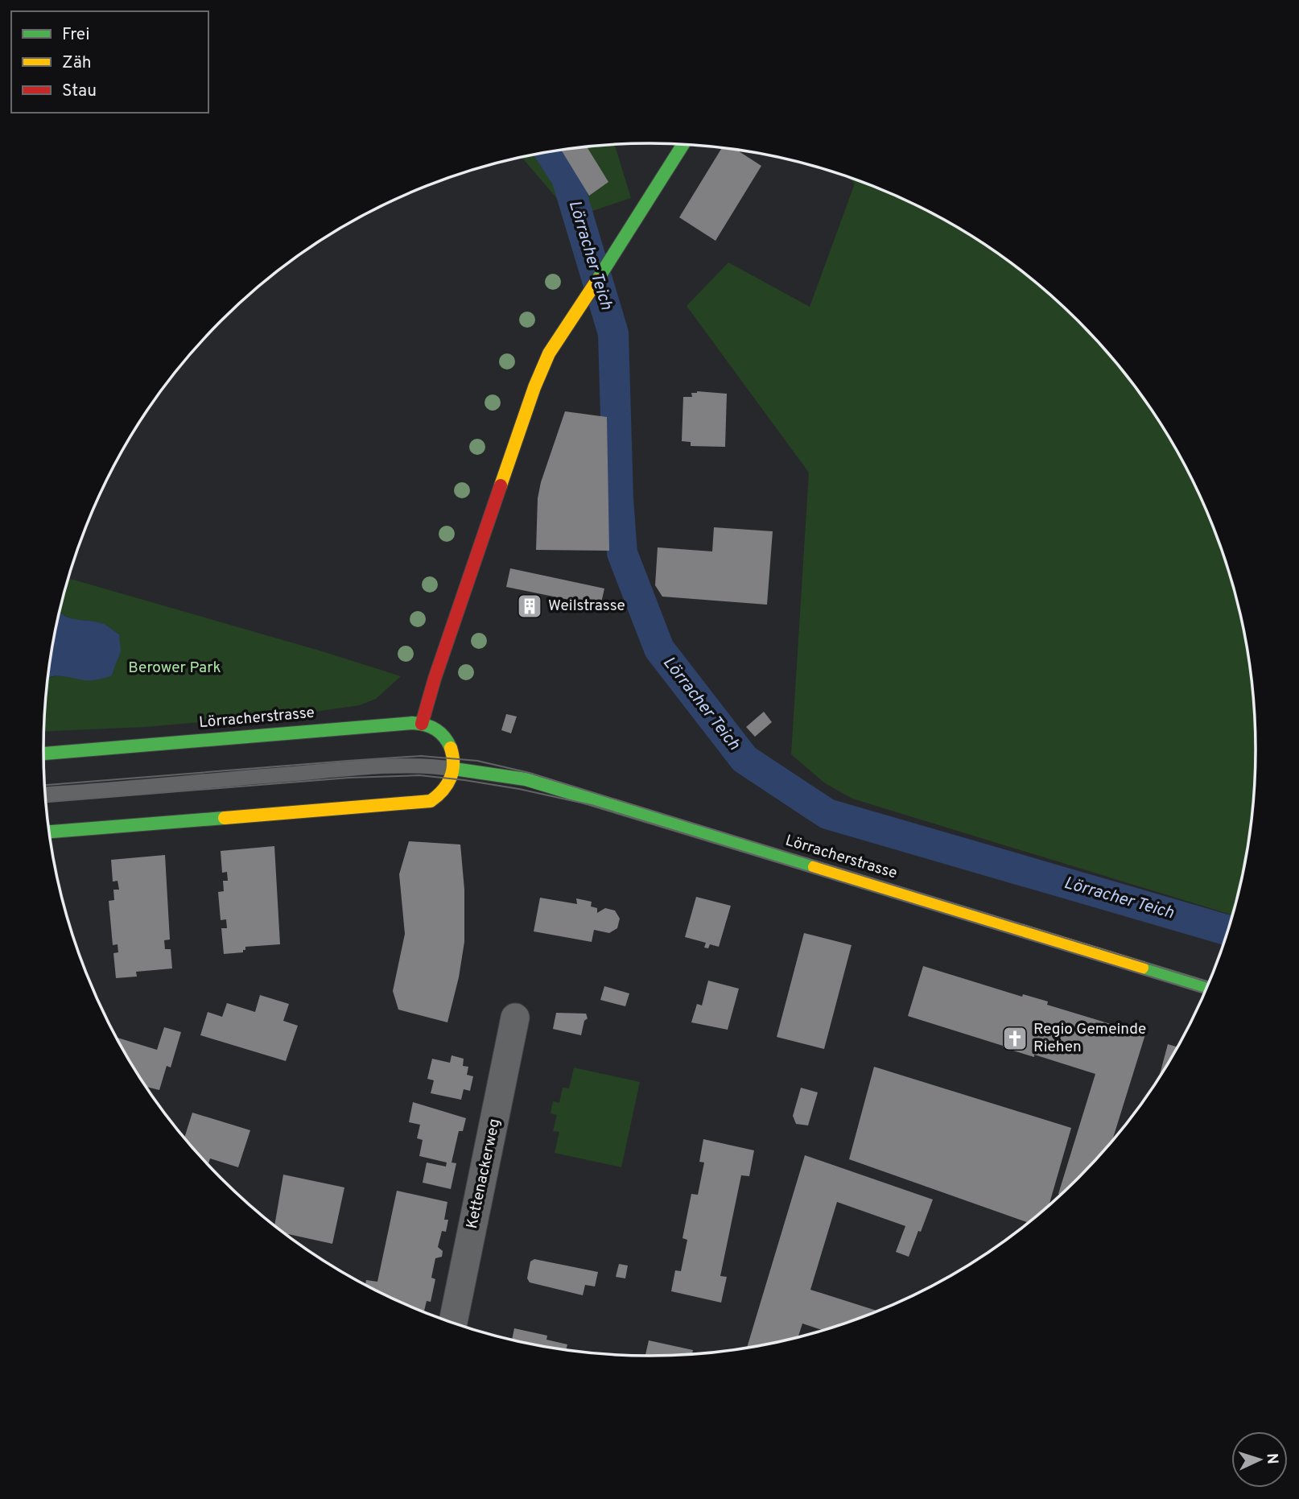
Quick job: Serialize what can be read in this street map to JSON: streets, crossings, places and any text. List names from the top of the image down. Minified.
{"streets":{"main road":["Lörracherstrasse"],"street":["Kettenackerweg"]},"water":["Lörracher Teich"],"parks":["Berower Park"],"places":{"building":["Weilstrasse"],"church":["Regio Gemeinde Riehen"]},"legend":["Frei","Zäh","Stau"],"north":"right"}
